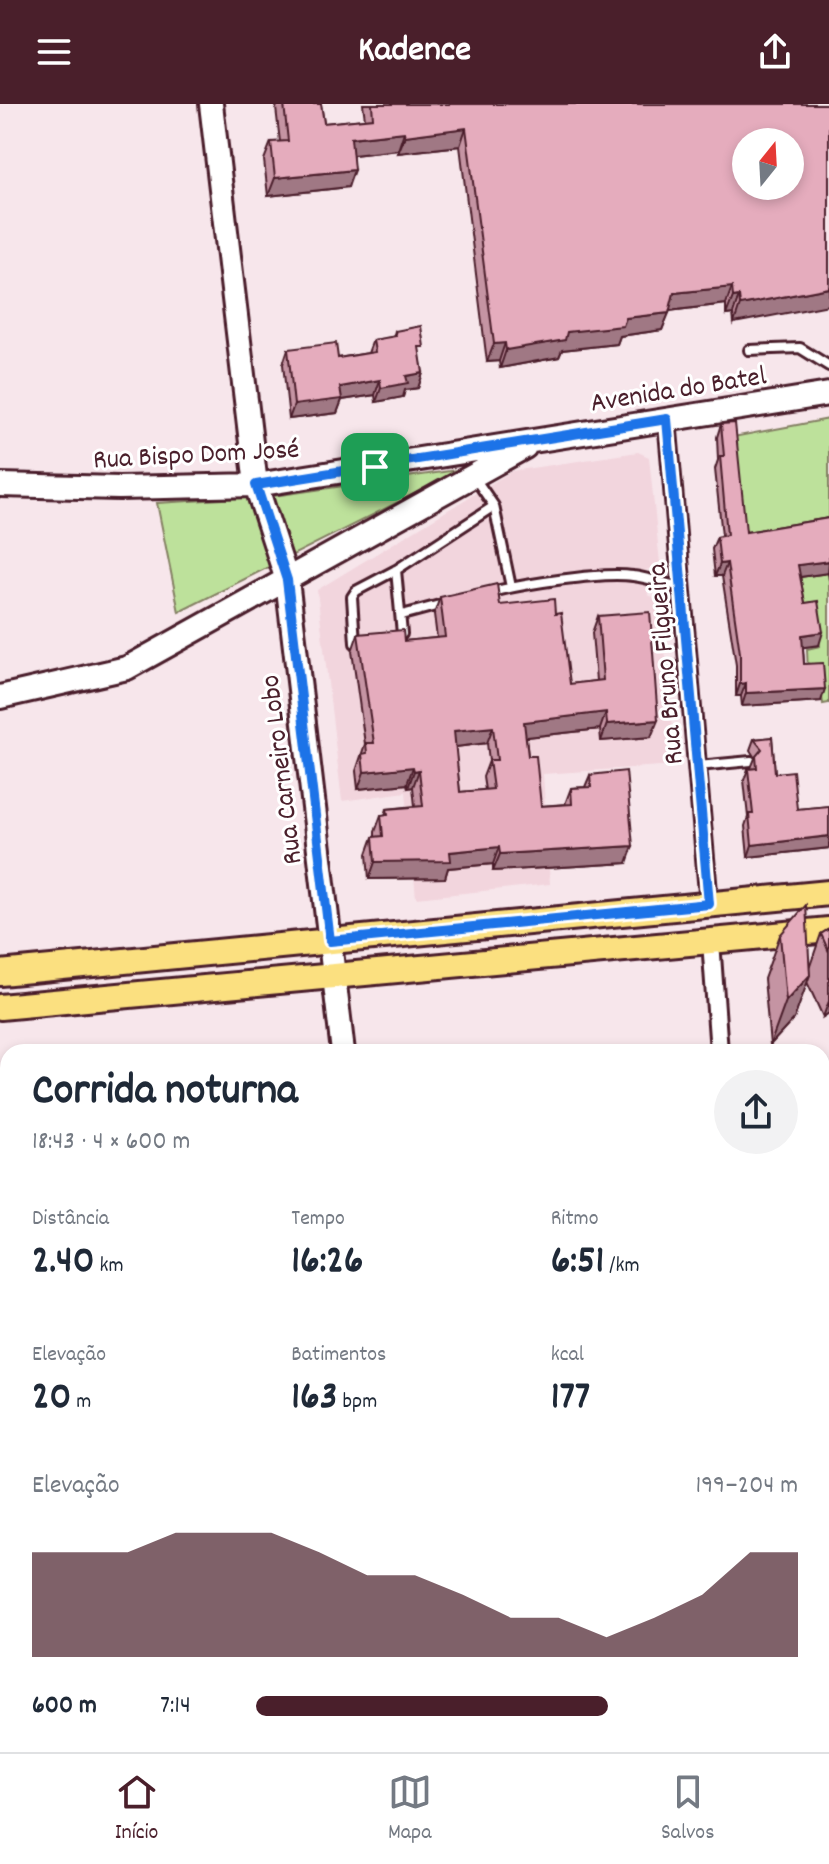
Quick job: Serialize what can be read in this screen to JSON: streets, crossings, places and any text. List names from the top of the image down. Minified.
{"streets":{"main road":["Avenida do Batel","Rua Bispo Dom José","Rua Carneiro Lobo"],"street":["Rua Bruno Filgueira"]},"crossings":[["Avenida do Batel","Rua Bispo Dom José"],["Avenida do Batel","Rua Bruno Filgueira"],["Rua Bispo Dom José","Rua Carneiro Lobo"]],"north":"top","page":{"header":"Kadence","heading":["Corrida noturna","18:43 · 4 × 600 m"],"stats":[["Distância","2.40 km"],["Tempo","16:26"],["Ritmo","6:51 /km"],["Elevação","20 m"],["Batimentos","163 bpm"],["kcal","177"]],"chart":["Elevação","199–204 m"],"list":[{"name":"600 m","note":"7:14"}],"tabs":["Início","Mapa","Salvos"]}}
